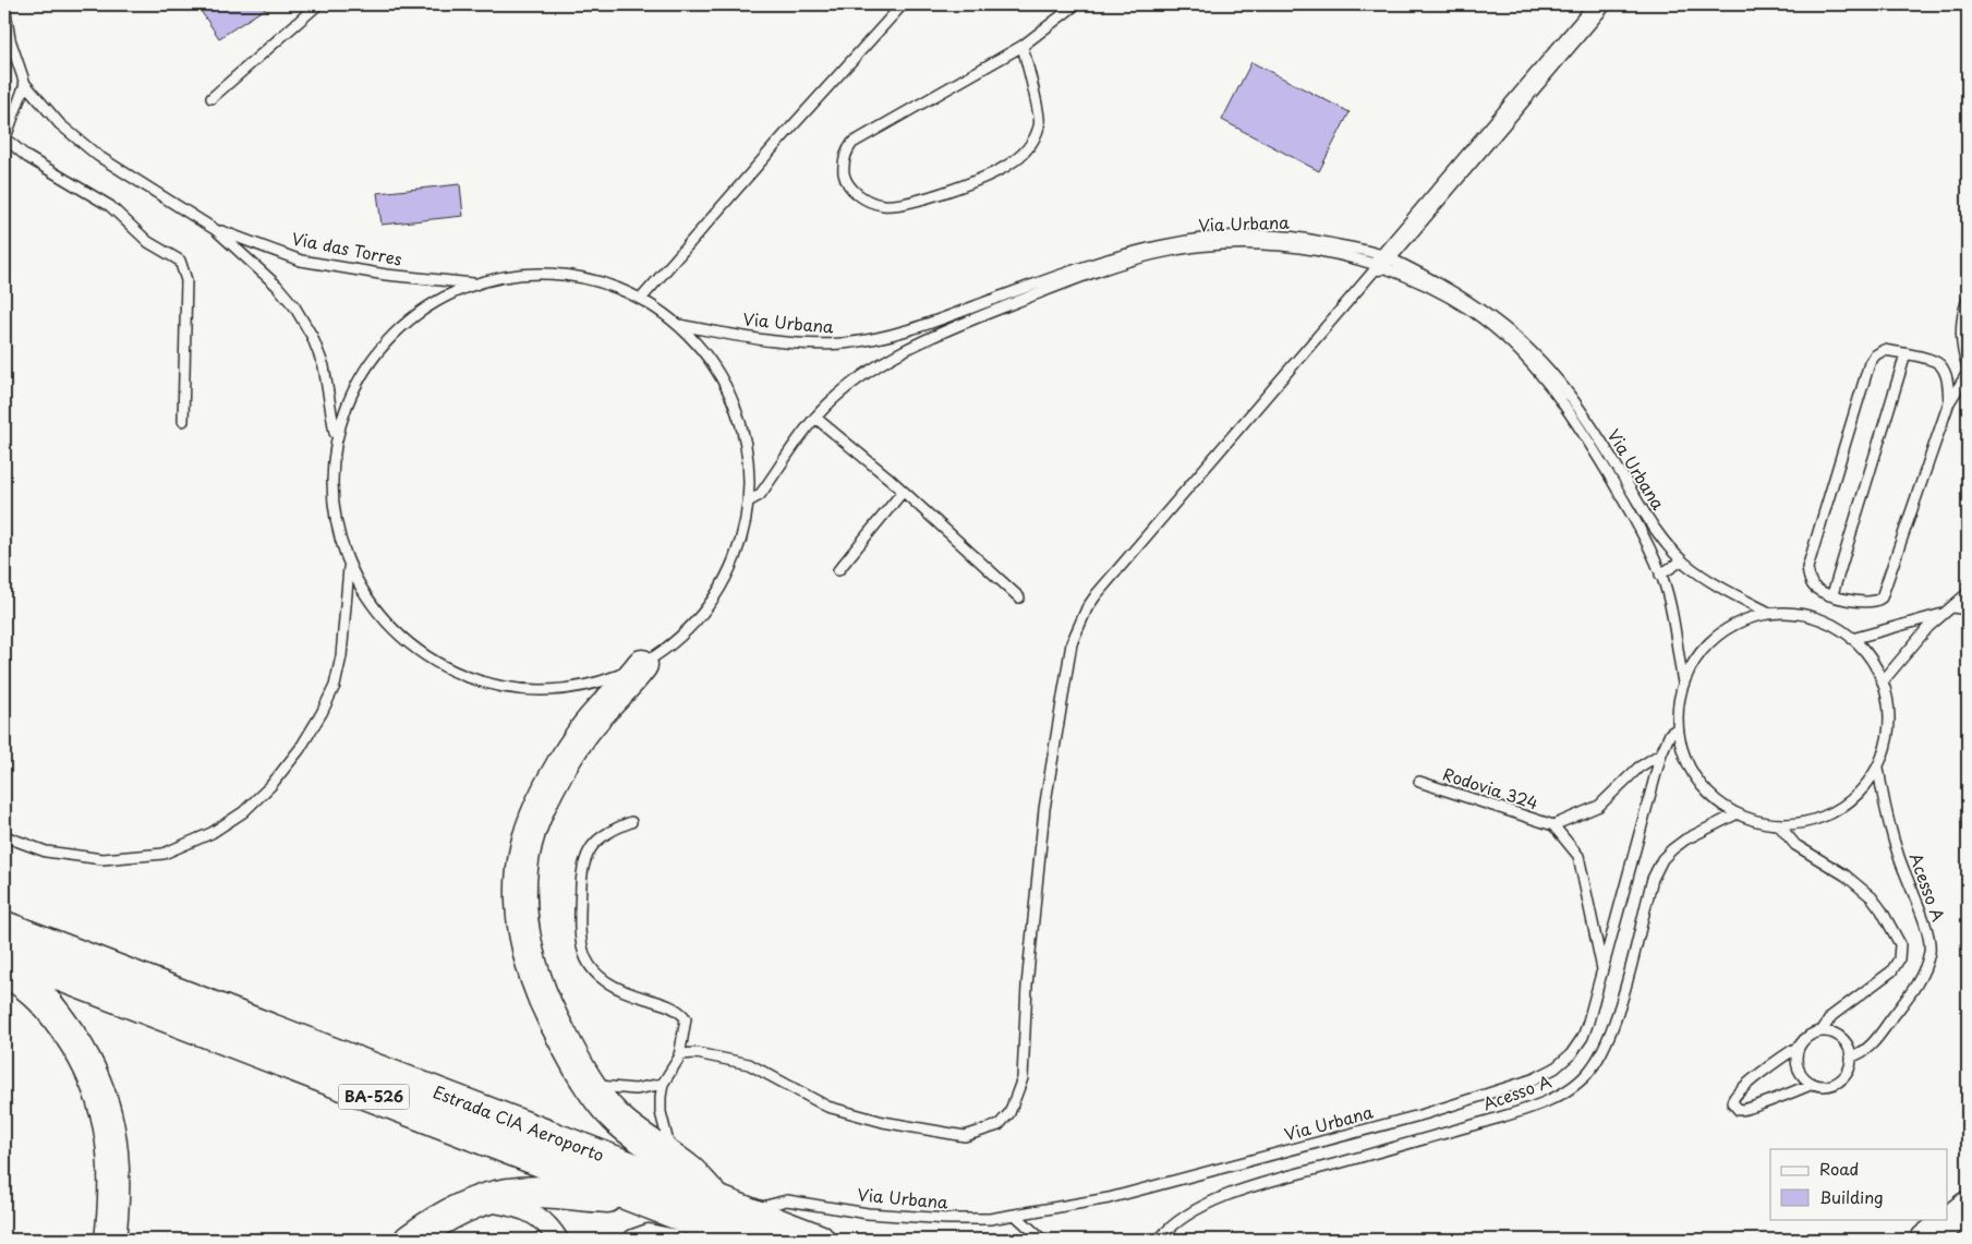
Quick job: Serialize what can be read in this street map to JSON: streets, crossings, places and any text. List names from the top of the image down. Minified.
{"streets":{"highway":["BA-526","Estrada CIA Aeroporto"],"lane":["Via Urbana","Via das Torres","Rodovia 324","Acesso A"]},"crossings":[["Via Urbana","Estrada CIA Aeroporto"]],"legend":["Road","Building"]}
